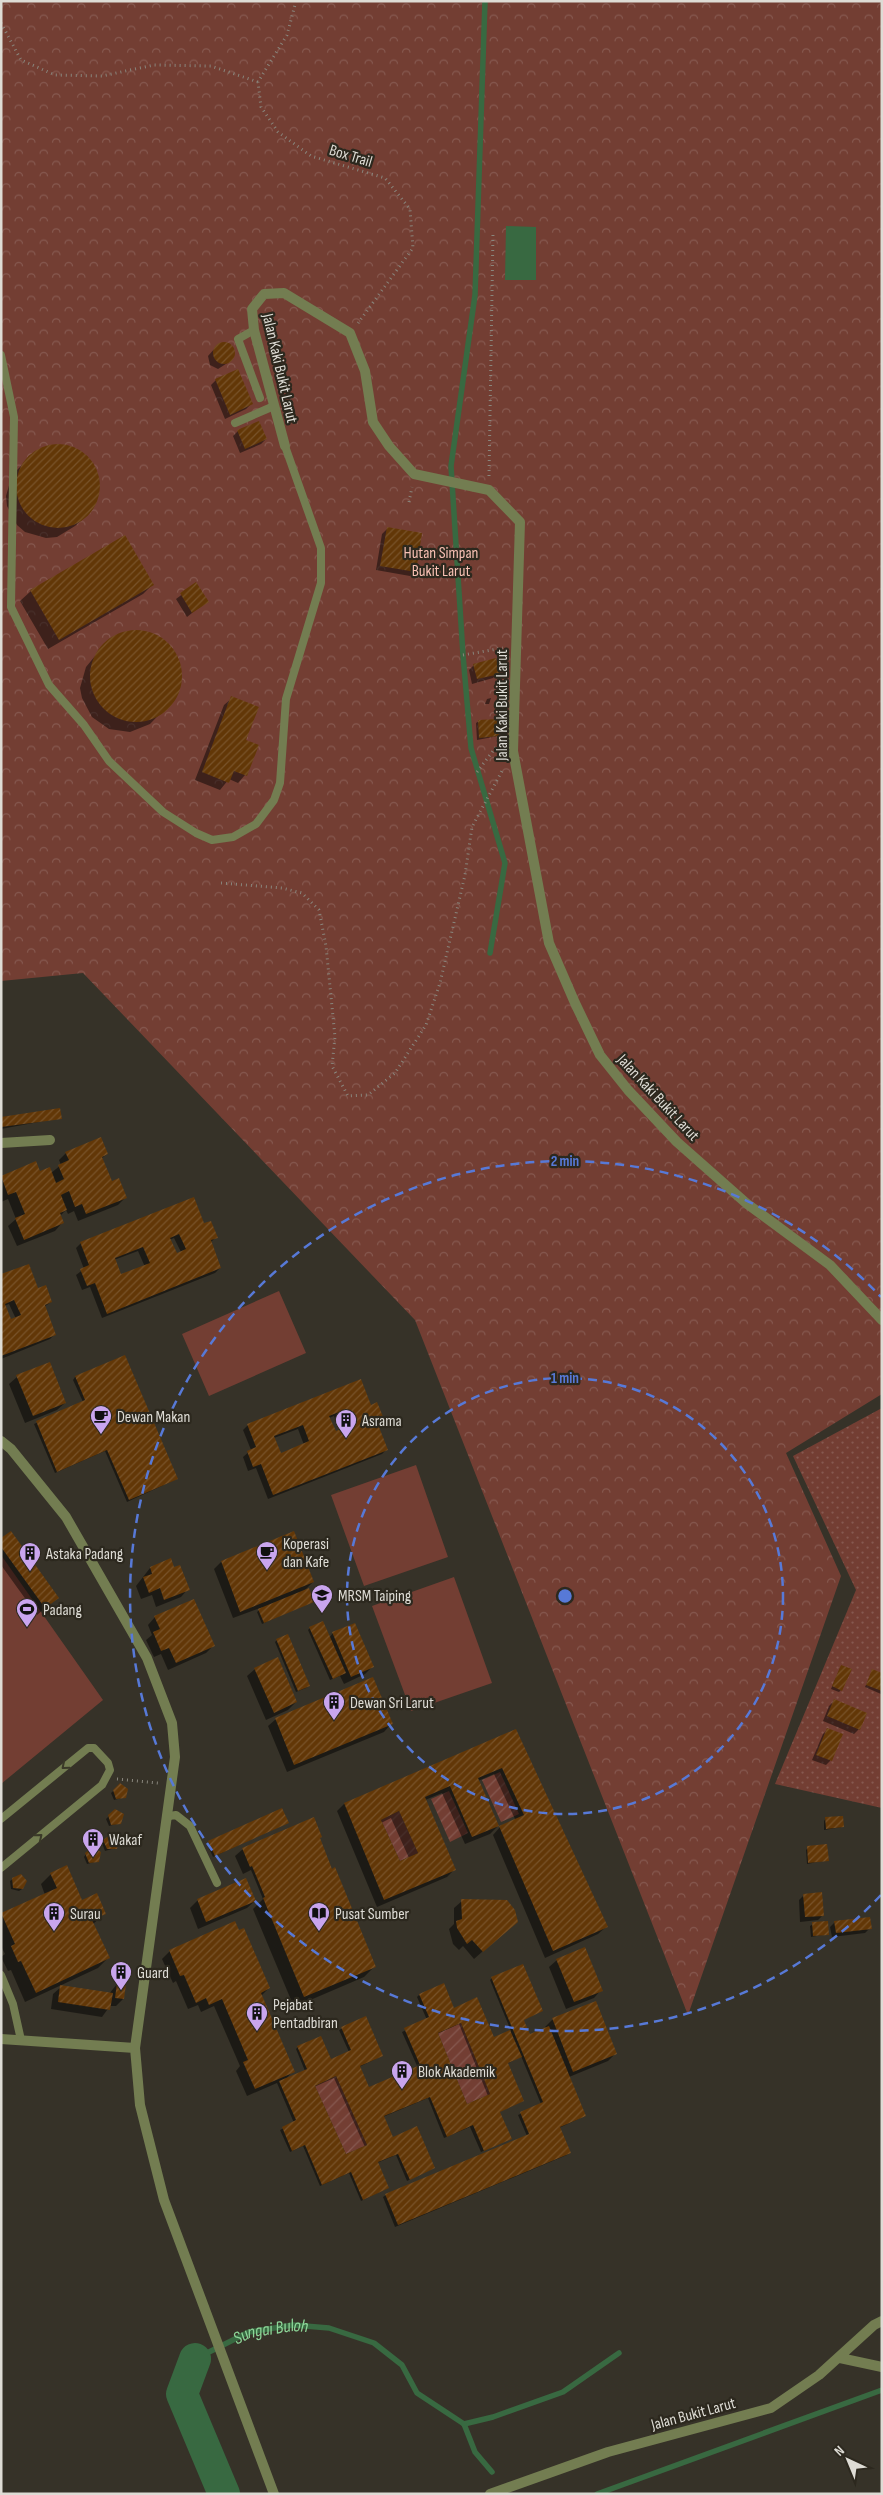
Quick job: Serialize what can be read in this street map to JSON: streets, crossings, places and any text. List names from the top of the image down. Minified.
{"streets":{"street":["Jalan Kaki Bukit Larut","Jalan Bukit Larut"],"path":["Box Trail"]},"crossings":[["Box Trail","Jalan Kaki Bukit Larut"]],"water":["Sungai Buloh"],"parks":["Hutan Simpan Bukit Larut"],"places":{"cafe":["Dewan Makan","Koperasi dan Kafe"],"building":["Asrama","Astaka Padang","Dewan Sri Larut","Wakaf","Surau","Guard","Pejabat Pentadbiran","Blok Akademik"],"school or university":["MRSM Taiping"],"sports":["Padang"],"library":["Pusat Sumber"]},"north":"top left","rings":["2 min","1 min"]}
